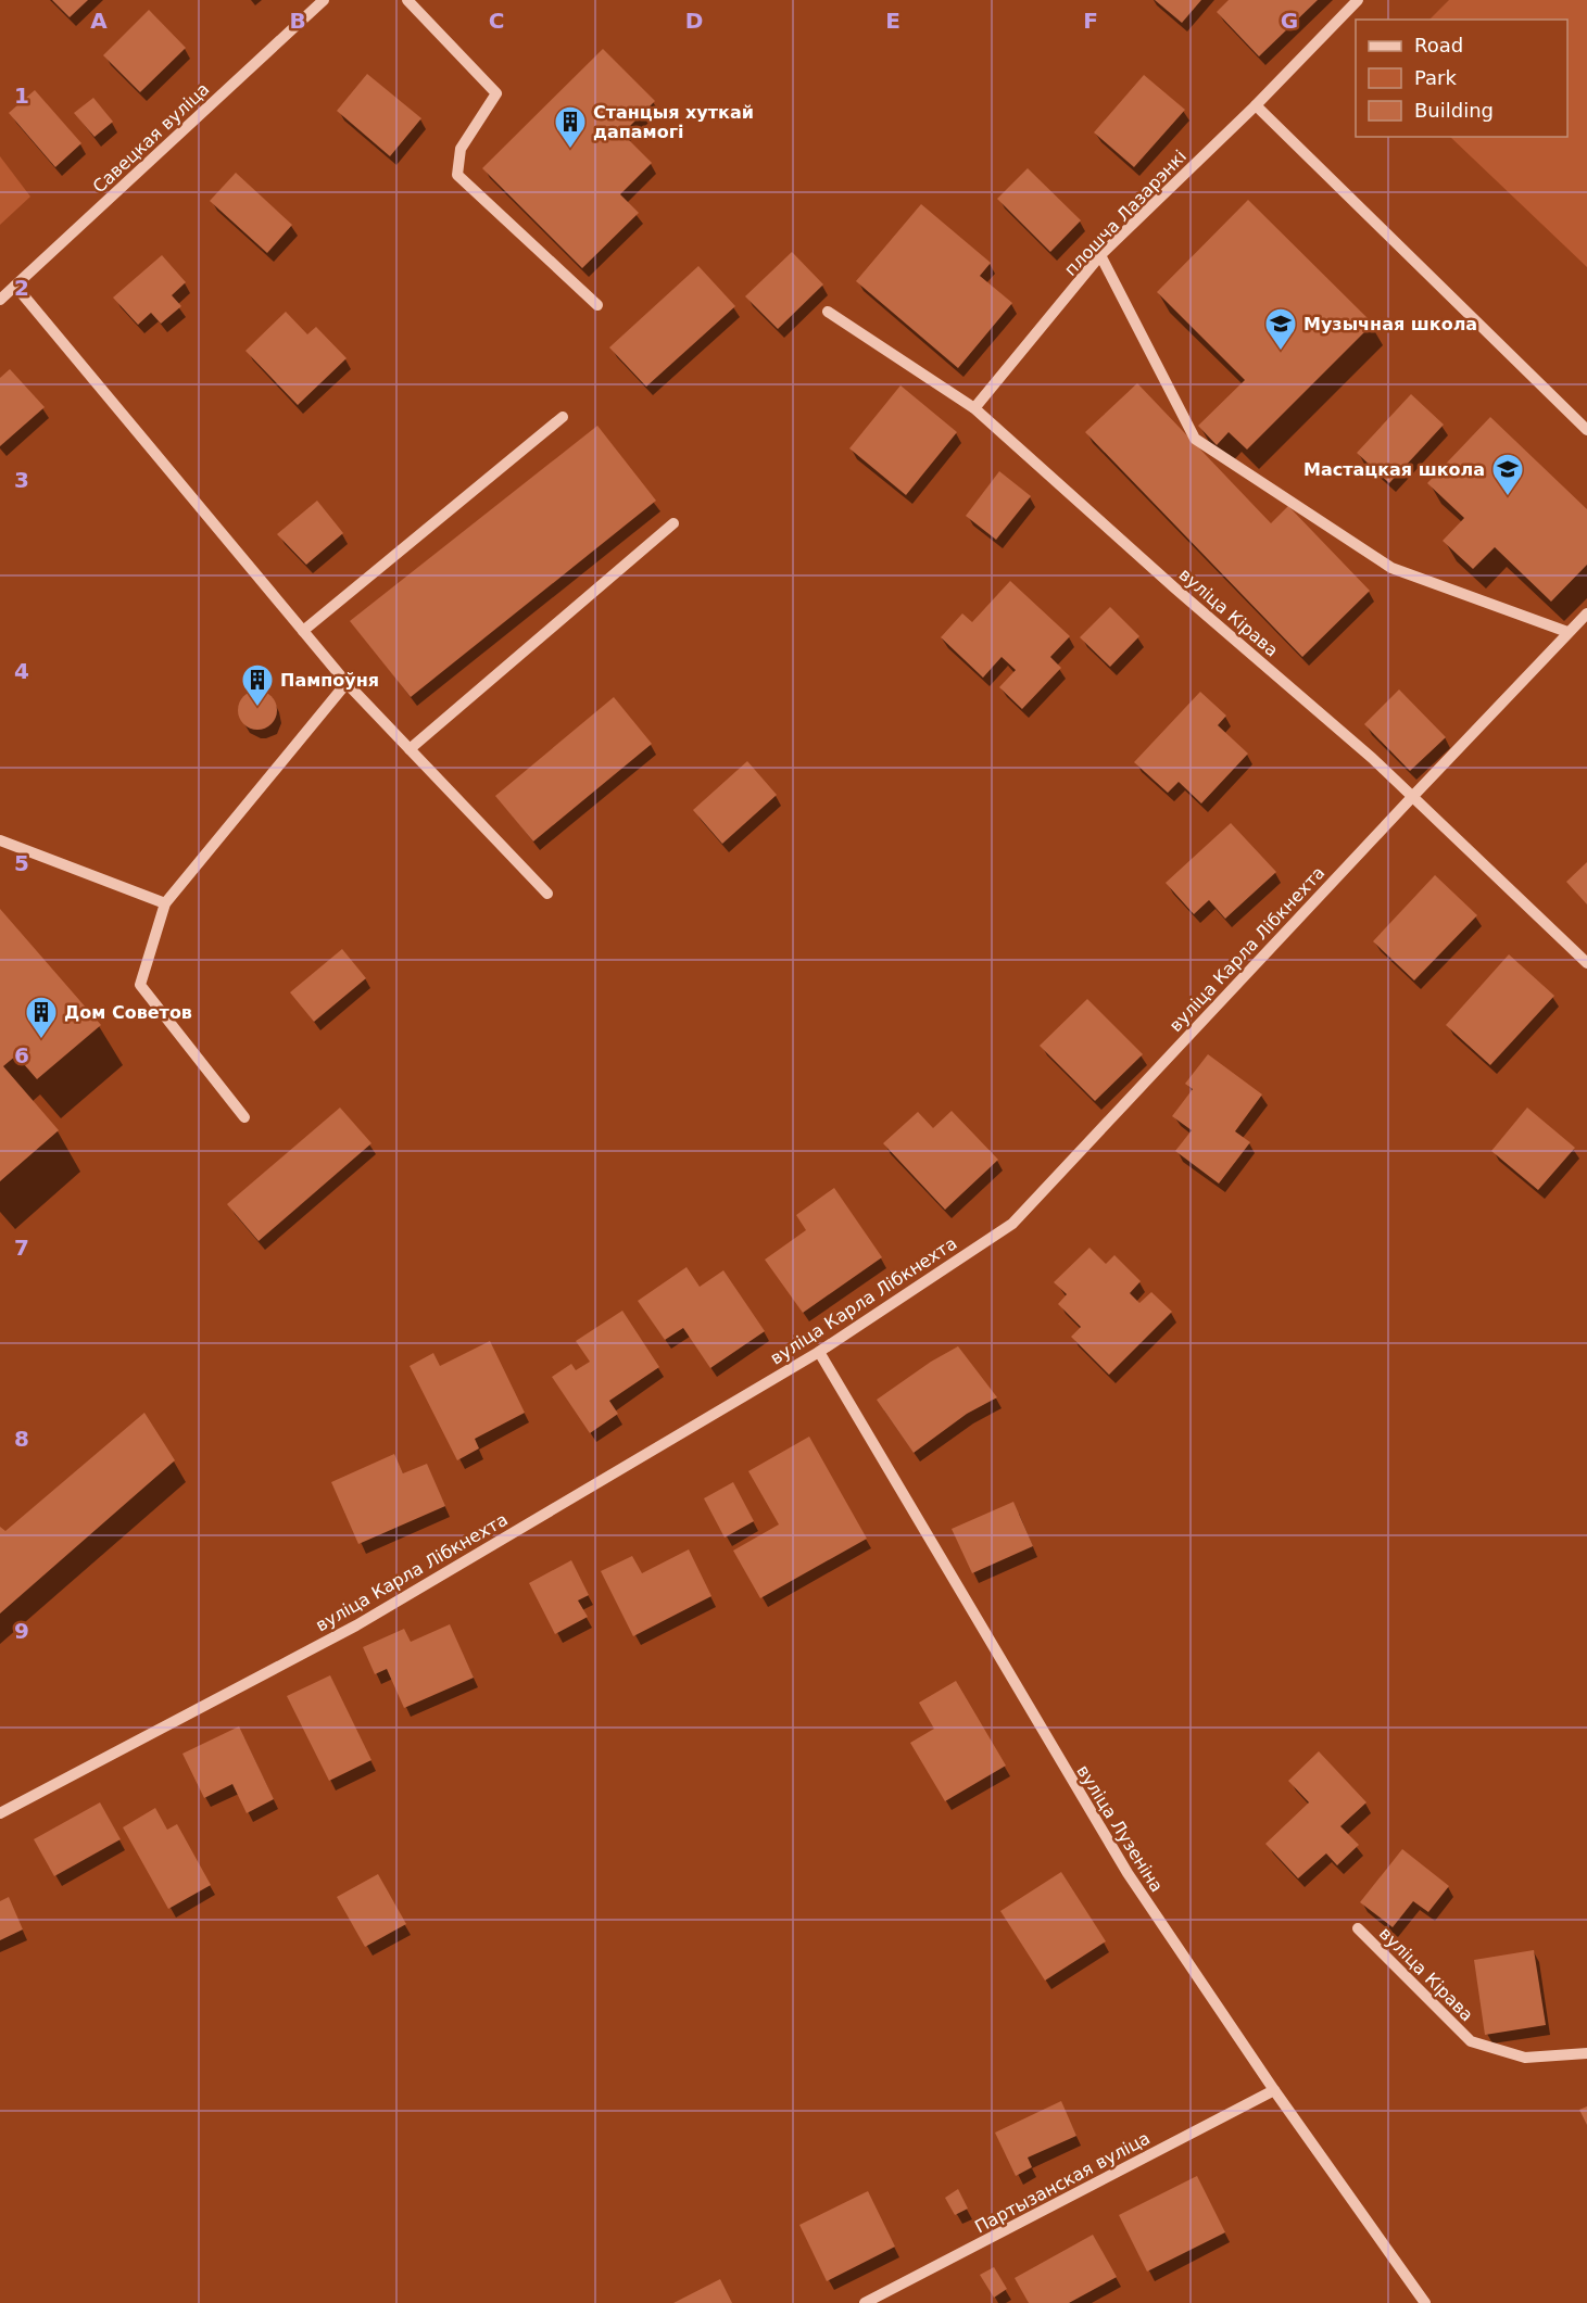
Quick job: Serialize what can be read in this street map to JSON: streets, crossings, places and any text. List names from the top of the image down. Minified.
{"streets":{"street":["Савецкая вуліца","плошча Лазарэнкі","вуліца Кірава","вуліца Карла Лібкнехта","вуліца Лузеніна","Партызанская вуліца"]},"crossings":[["плошча Лазарэнкі","вуліца Кірава"],["вуліца Кірава","вуліца Карла Лібкнехта"],["вуліца Карла Лібкнехта","вуліца Лузеніна"],["вуліца Лузеніна","Партызанская вуліца"]],"places":{"building":["Станцыя хуткай дапамогі","Пампоўня","Дом Советов"],"school or university":["Музычная школа","Мастацкая школа"]},"legend":["Road","Park","Building"],"grid":{"columns":["A","B","C","D","E","F","G"],"rows":["1","2","3","4","5","6","7","8","9"]}}
